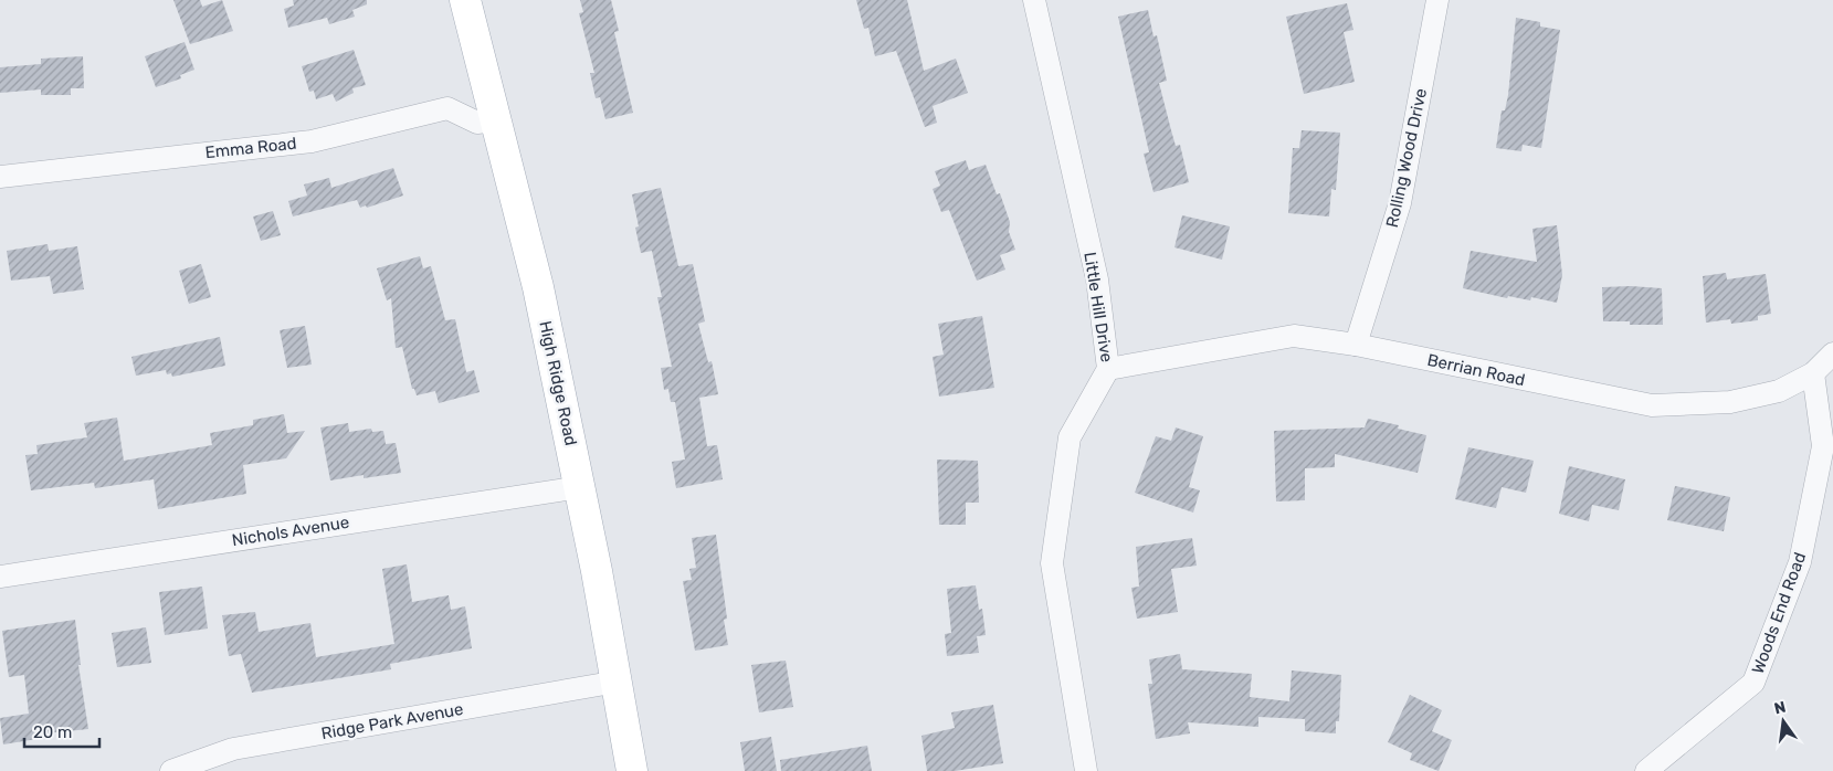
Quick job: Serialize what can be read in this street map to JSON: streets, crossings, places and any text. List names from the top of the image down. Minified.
{"streets":{"main road":["High Ridge Road"],"street":["Emma Road","Rolling Wood Drive","Little Hill Drive","Berrian Road","Nichols Avenue","Woods End Road","Ridge Park Avenue"]},"crossings":[["Emma Road","High Ridge Road"],["Rolling Wood Drive","Berrian Road"],["Little Hill Drive","Berrian Road"],["Berrian Road","Woods End Road"],["High Ridge Road","Nichols Avenue"],["High Ridge Road","Ridge Park Avenue"]],"scale_bar":"20 m","north":"top"}
